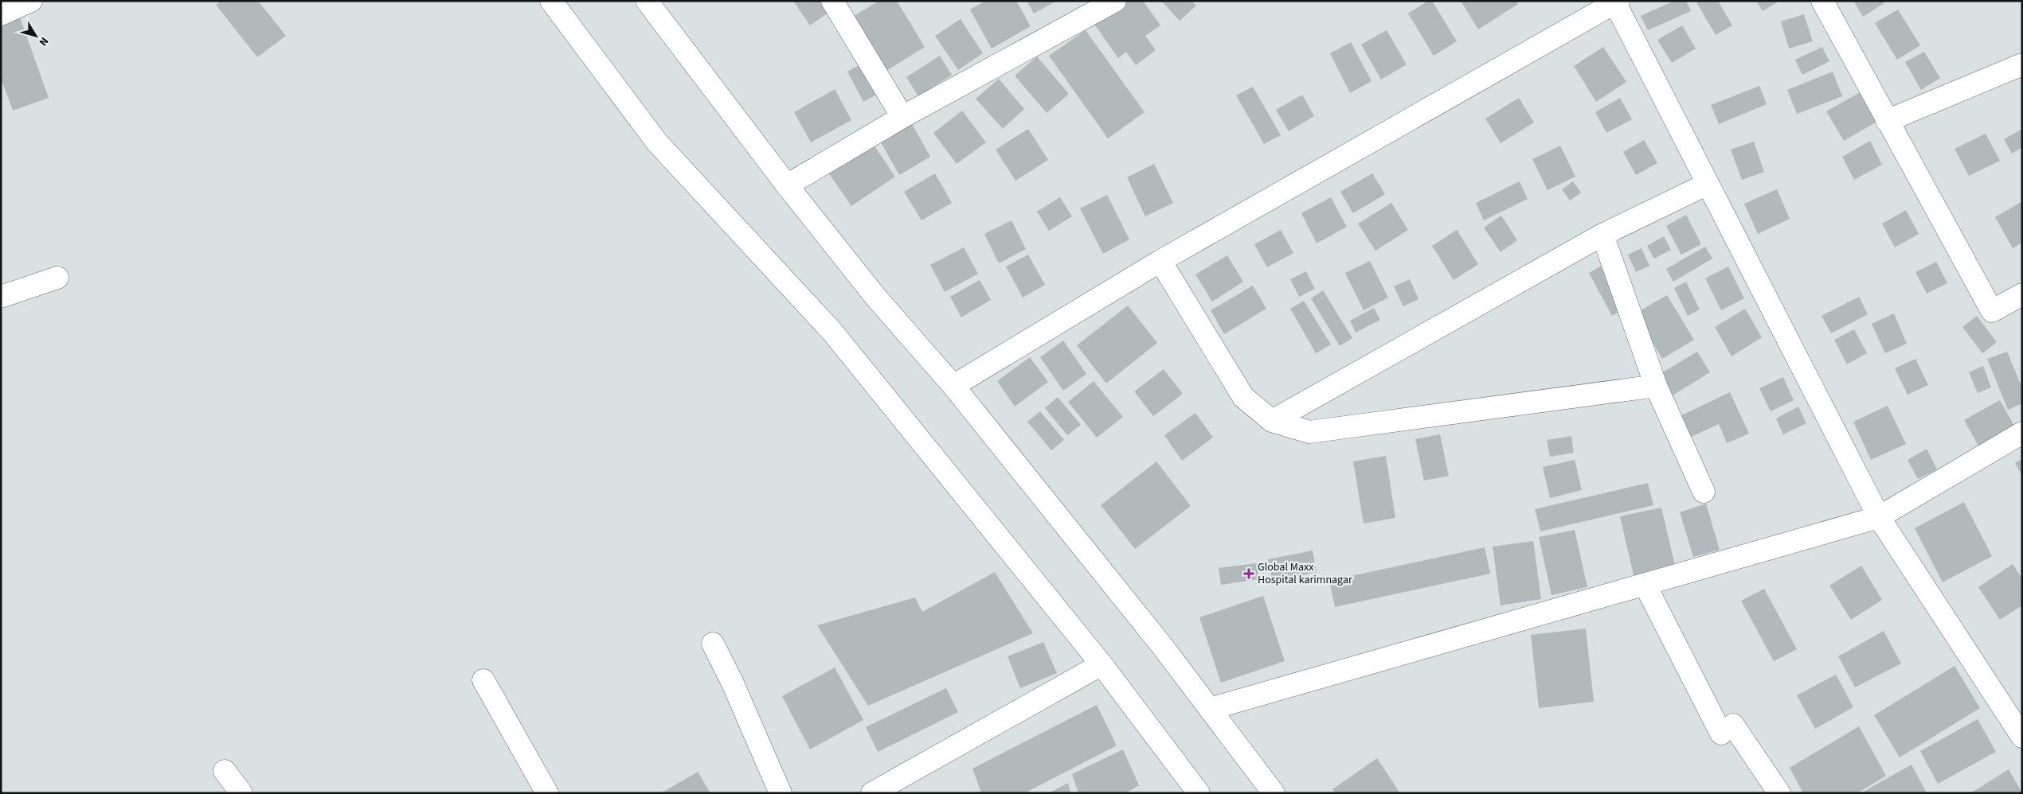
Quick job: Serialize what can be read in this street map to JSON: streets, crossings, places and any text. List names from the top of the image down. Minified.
{"places":{"health":["Global Maxx Hospital karimnagar"]},"north":"bottom right"}
